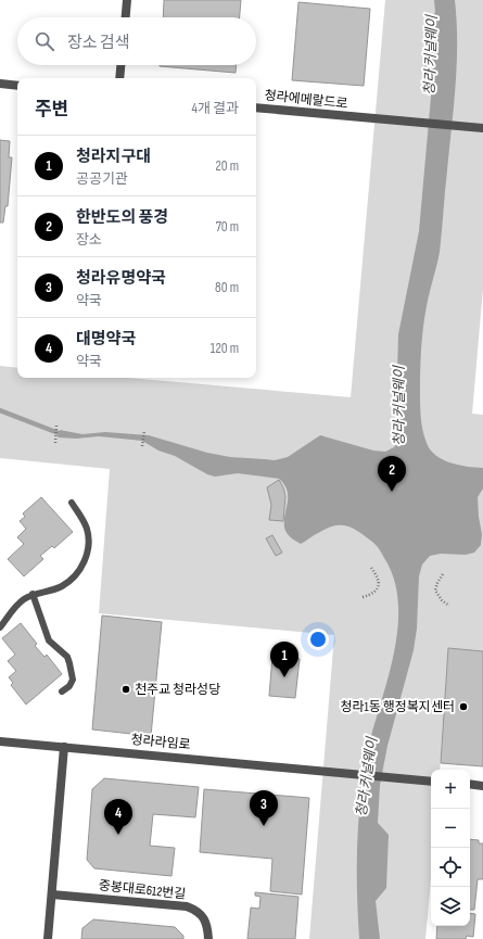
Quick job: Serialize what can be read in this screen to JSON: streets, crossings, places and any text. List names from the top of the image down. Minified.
{"streets":{"street":["청라에메랄드로","청라라임로","중봉대로612번길"]},"water":["청라 커널웨이"],"places":["천주교 청라성당","청라1동 행정복지센터"],"page":{"search":"장소 검색","heading":["주변","4개 결과"],"list":[{"mark":"1","name":"청라지구대","note":"공공기관","value":"20 m"},{"mark":"2","name":"한반도의 풍경","note":"장소","value":"70 m"},{"mark":"3","name":"청라유명약국","note":"약국","value":"80 m"},{"mark":"4","name":"대명약국","note":"약국","value":"120 m"}],"pins":["2","1","3","4"],"map_buttons":["+","−"]}}
